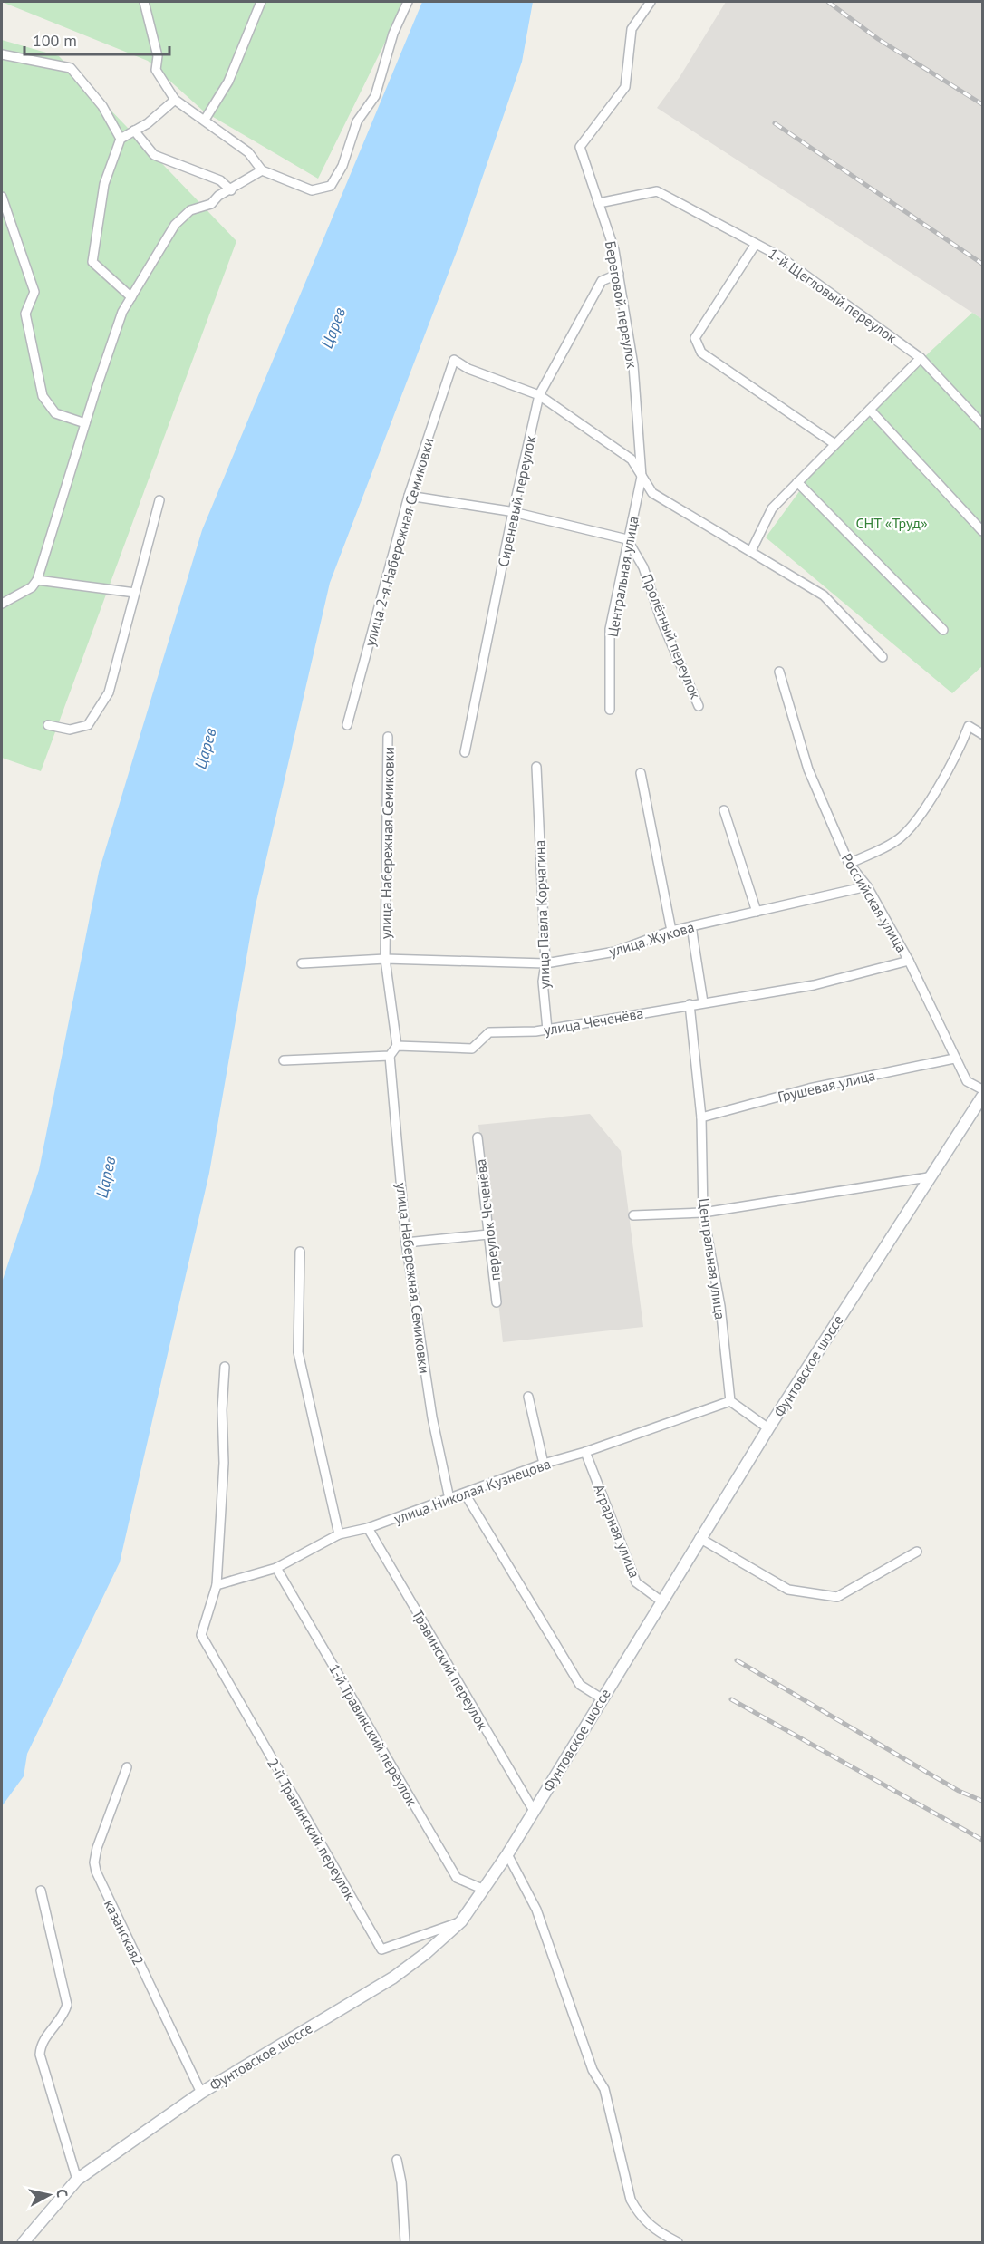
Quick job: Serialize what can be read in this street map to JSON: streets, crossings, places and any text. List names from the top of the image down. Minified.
{"streets":{"street":["1-й Щегловый переулок","Береговой переулок","Сиреневый переулок","улица 2-я Набережная Семиковки","Центральная улица","Пролётный переулок","улица Набережная Семиковки","Российская улица","улица Павла Корчагина","улица Жукова","улица Чеченёва","Грушевая улица","переулок Чеченёва","Фунтовское шоссе","улица Николая Кузнецова","Аграрная улица","Травинский переулок","1-й Травинский переулок","2-й Травинский переулок","казанская2"]},"crossings":[["1-й Щегловый переулок","Береговой переулок"],["Береговой переулок","Сиреневый переулок"],["Береговой переулок","Центральная улица"],["Сиреневый переулок","улица 2-я Набережная Семиковки"],["Центральная улица","Пролётный переулок"],["Центральная улица","улица Чеченёва"],["Центральная улица","Грушевая улица"],["Центральная улица","улица Николая Кузнецова"],["улица Набережная Семиковки","улица Жукова"],["улица Набережная Семиковки","улица Чеченёва"],["улица Набережная Семиковки","улица Николая Кузнецова"],["Российская улица","улица Жукова"],["Российская улица","улица Чеченёва"],["Российская улица","Грушевая улица"],["улица Павла Корчагина","улица Жукова"],["улица Павла Корчагина","улица Чеченёва"],["Фунтовское шоссе","Аграрная улица"],["Фунтовское шоссе","Травинский переулок"],["Фунтовское шоссе","1-й Травинский переулок"],["Фунтовское шоссе","2-й Травинский переулок"],["Фунтовское шоссе","казанская2"],["улица Николая Кузнецова","Аграрная улица"],["улица Николая Кузнецова","Травинский переулок"],["улица Николая Кузнецова","1-й Травинский переулок"],["улица Николая Кузнецова","2-й Травинский переулок"]],"water":["Царев"],"parks":["СНТ «Труд»"],"scale_bar":"100 m","north":"right"}
